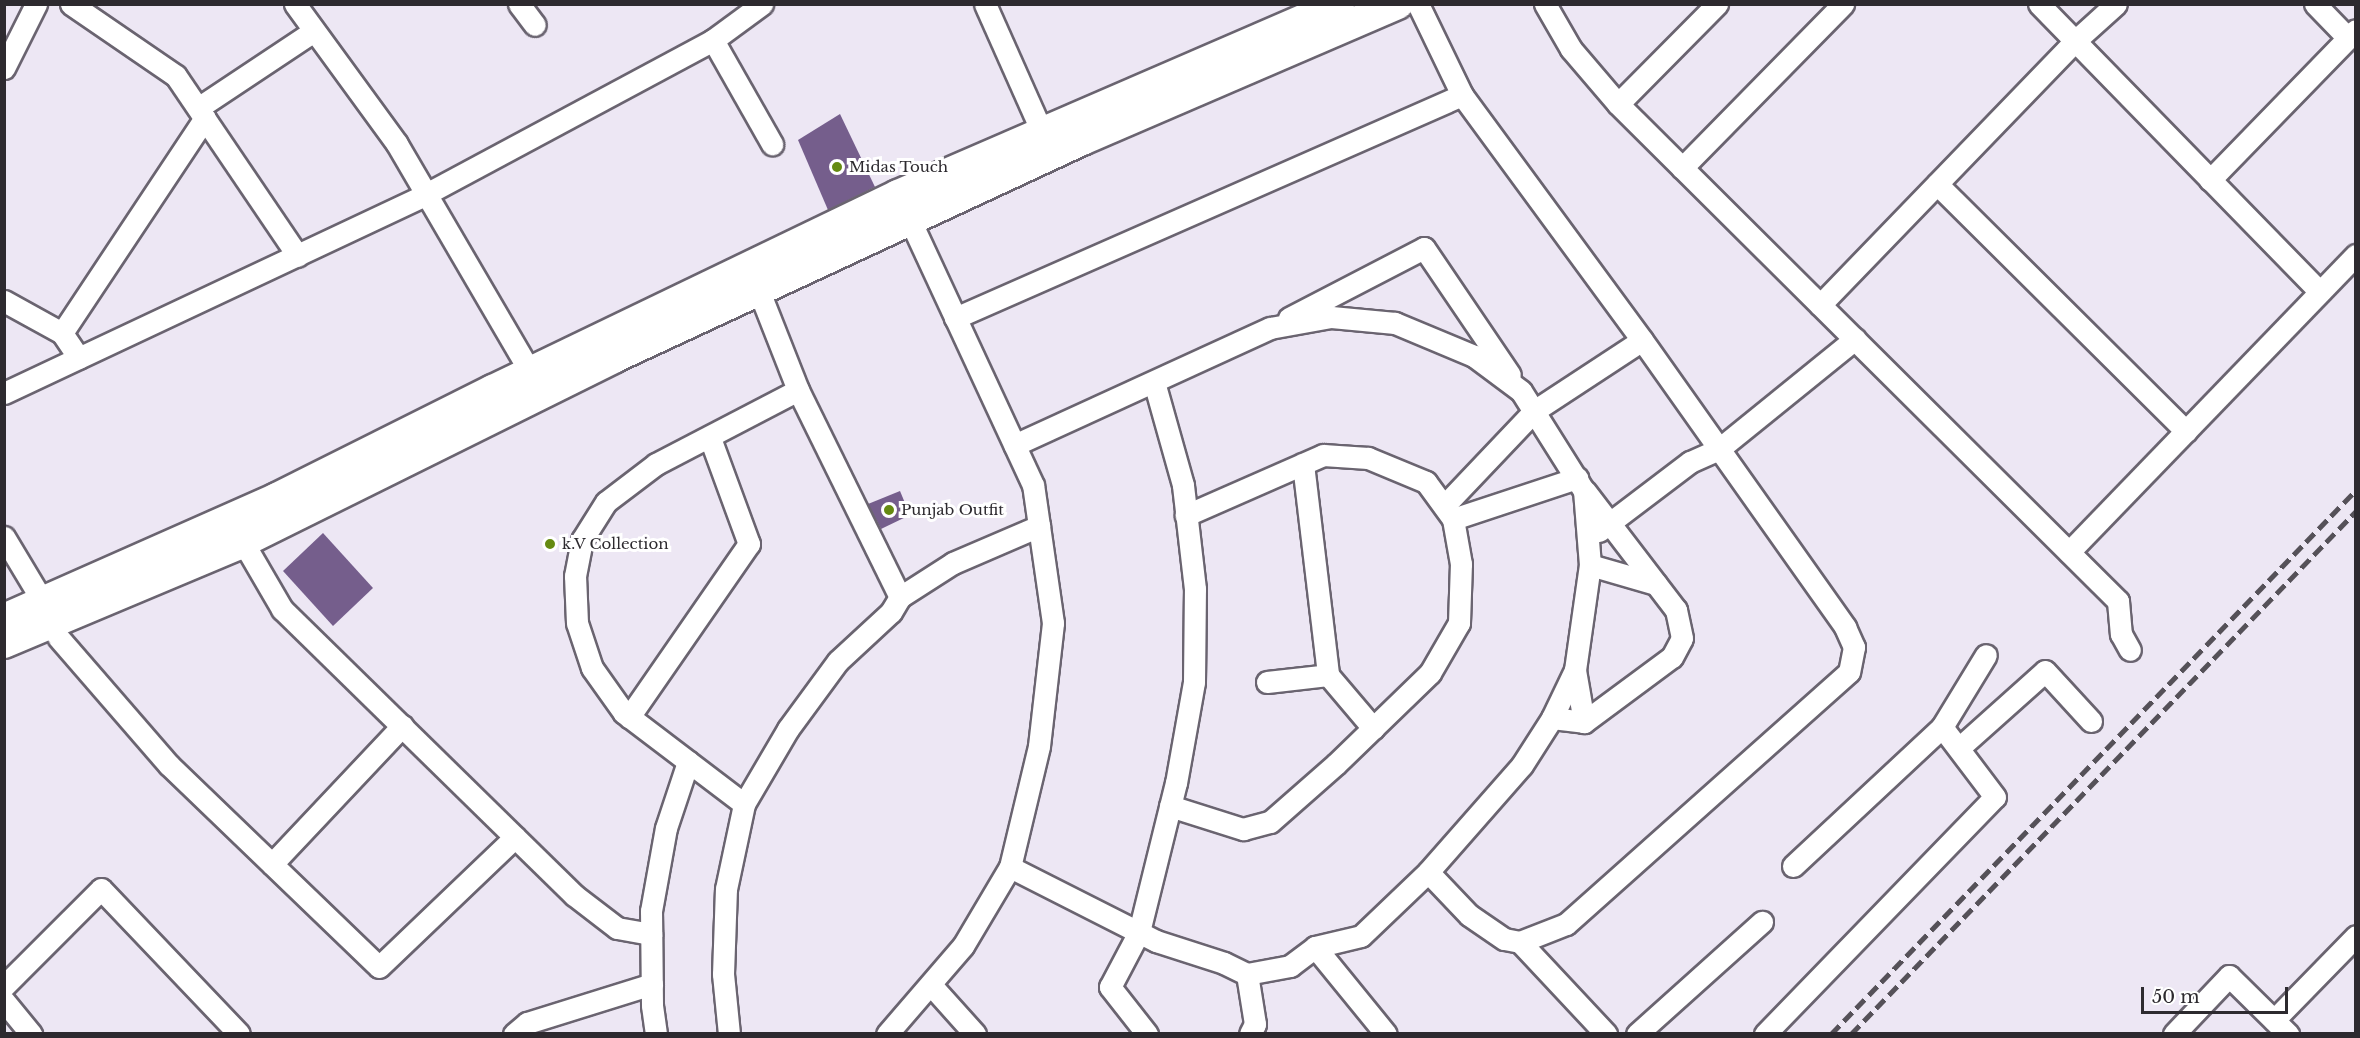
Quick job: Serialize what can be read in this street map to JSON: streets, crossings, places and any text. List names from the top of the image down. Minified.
{"places":["Midas Touch","Punjab Outfit","k.V Collection"],"scale_bar":"50 m"}
